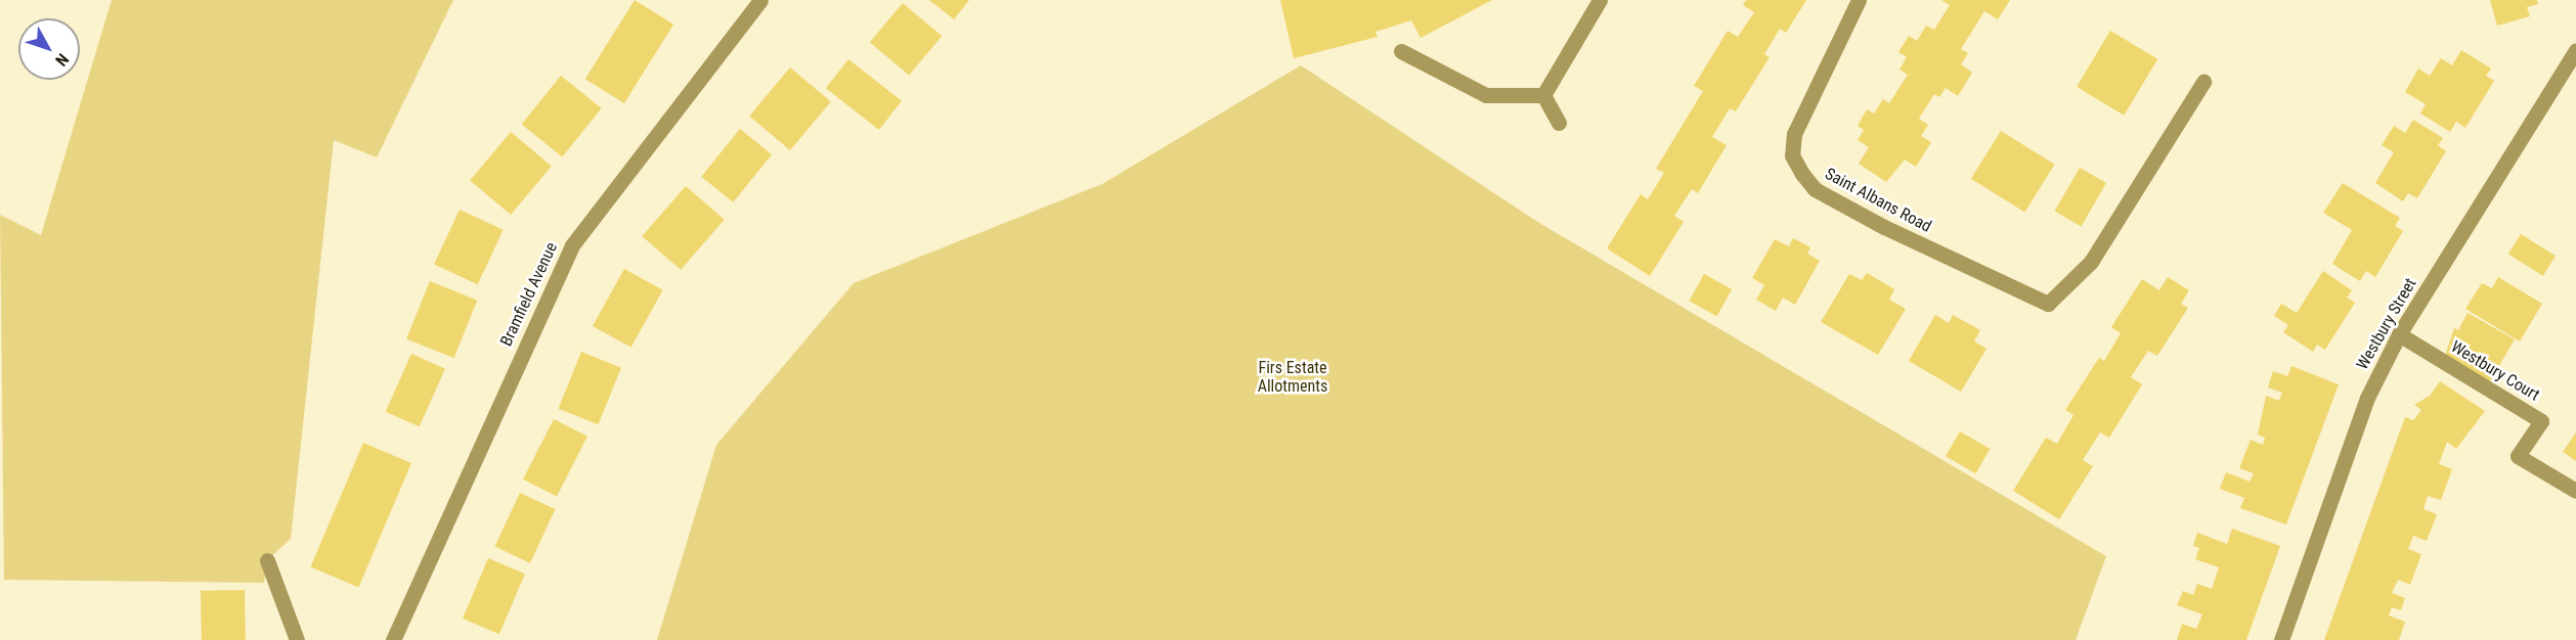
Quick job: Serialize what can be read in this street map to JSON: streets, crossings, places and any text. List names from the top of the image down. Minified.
{"streets":{"street":["Saint Albans Road","Bramfield Avenue","Westbury Street","Westbury Court"]},"crossings":[["Westbury Street","Westbury Court"]],"parks":["Firs Estate Allotments"],"north":"bottom right"}
